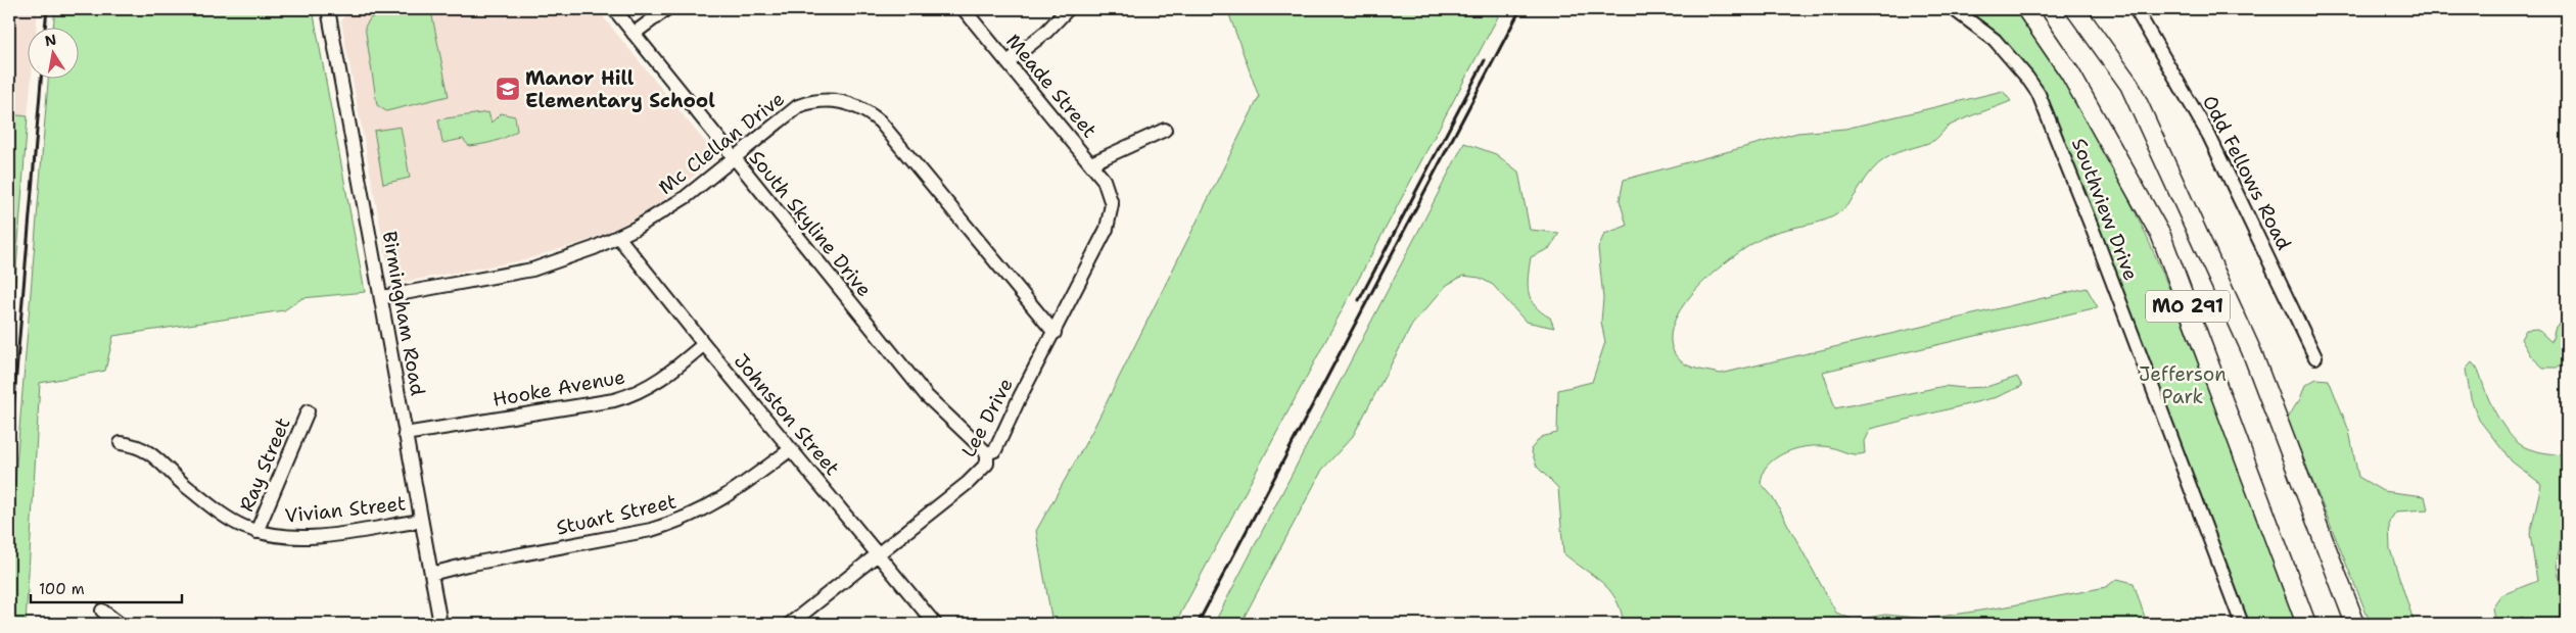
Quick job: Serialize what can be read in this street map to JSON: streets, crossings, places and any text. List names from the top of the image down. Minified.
{"streets":{"highway":["MO 291"],"street":["Meade Street","Mc Clellan Drive","Odd Fellows Road","Southview Drive","South Skyline Drive","Birmingham Road","Hooke Avenue","Johnston Street","Lee Drive","Ray Street","Vivian Street","Stuart Street"]},"crossings":[["Meade Street","Lee Drive"],["Mc Clellan Drive","South Skyline Drive"],["Mc Clellan Drive","Birmingham Road"],["Mc Clellan Drive","Johnston Street"],["Mc Clellan Drive","Lee Drive"],["South Skyline Drive","Lee Drive"],["Birmingham Road","Hooke Avenue"],["Birmingham Road","Vivian Street"],["Birmingham Road","Stuart Street"],["Hooke Avenue","Johnston Street"],["Johnston Street","Lee Drive"],["Johnston Street","Stuart Street"],["Ray Street","Vivian Street"]],"parks":["Jefferson Park"],"places":{"school or university":["Manor Hill Elementary School"]},"scale_bar":"100 m","north":"top"}
